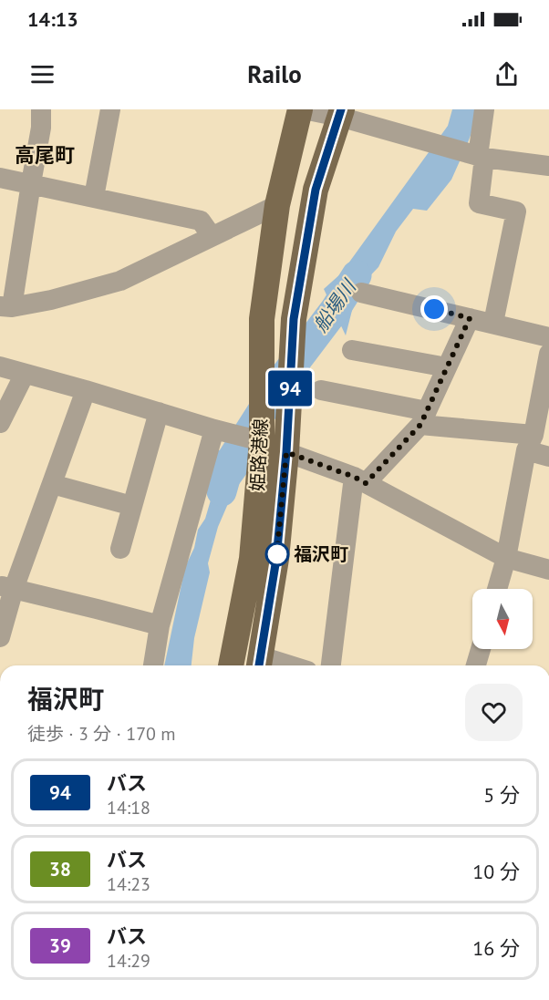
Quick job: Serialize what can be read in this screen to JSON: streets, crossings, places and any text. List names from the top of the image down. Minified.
{"streets":{"main road":["姫路港線"]},"districts":["高尾町"],"water":["船場川"],"places":["福沢町"],"lines":["bus line 94"],"north":"bottom","page":{"status":"14:13","header":"Railo","on_map":"94","heading":["福沢町","徒歩 · 3 分 · 170 m"],"list":[{"mark":"94","name":"バス","note":"14:18","value":"5 分"},{"mark":"38","name":"バス","note":"14:23","value":"10 分"},{"mark":"39","name":"バス","note":"14:29","value":"16 分"}]}}
